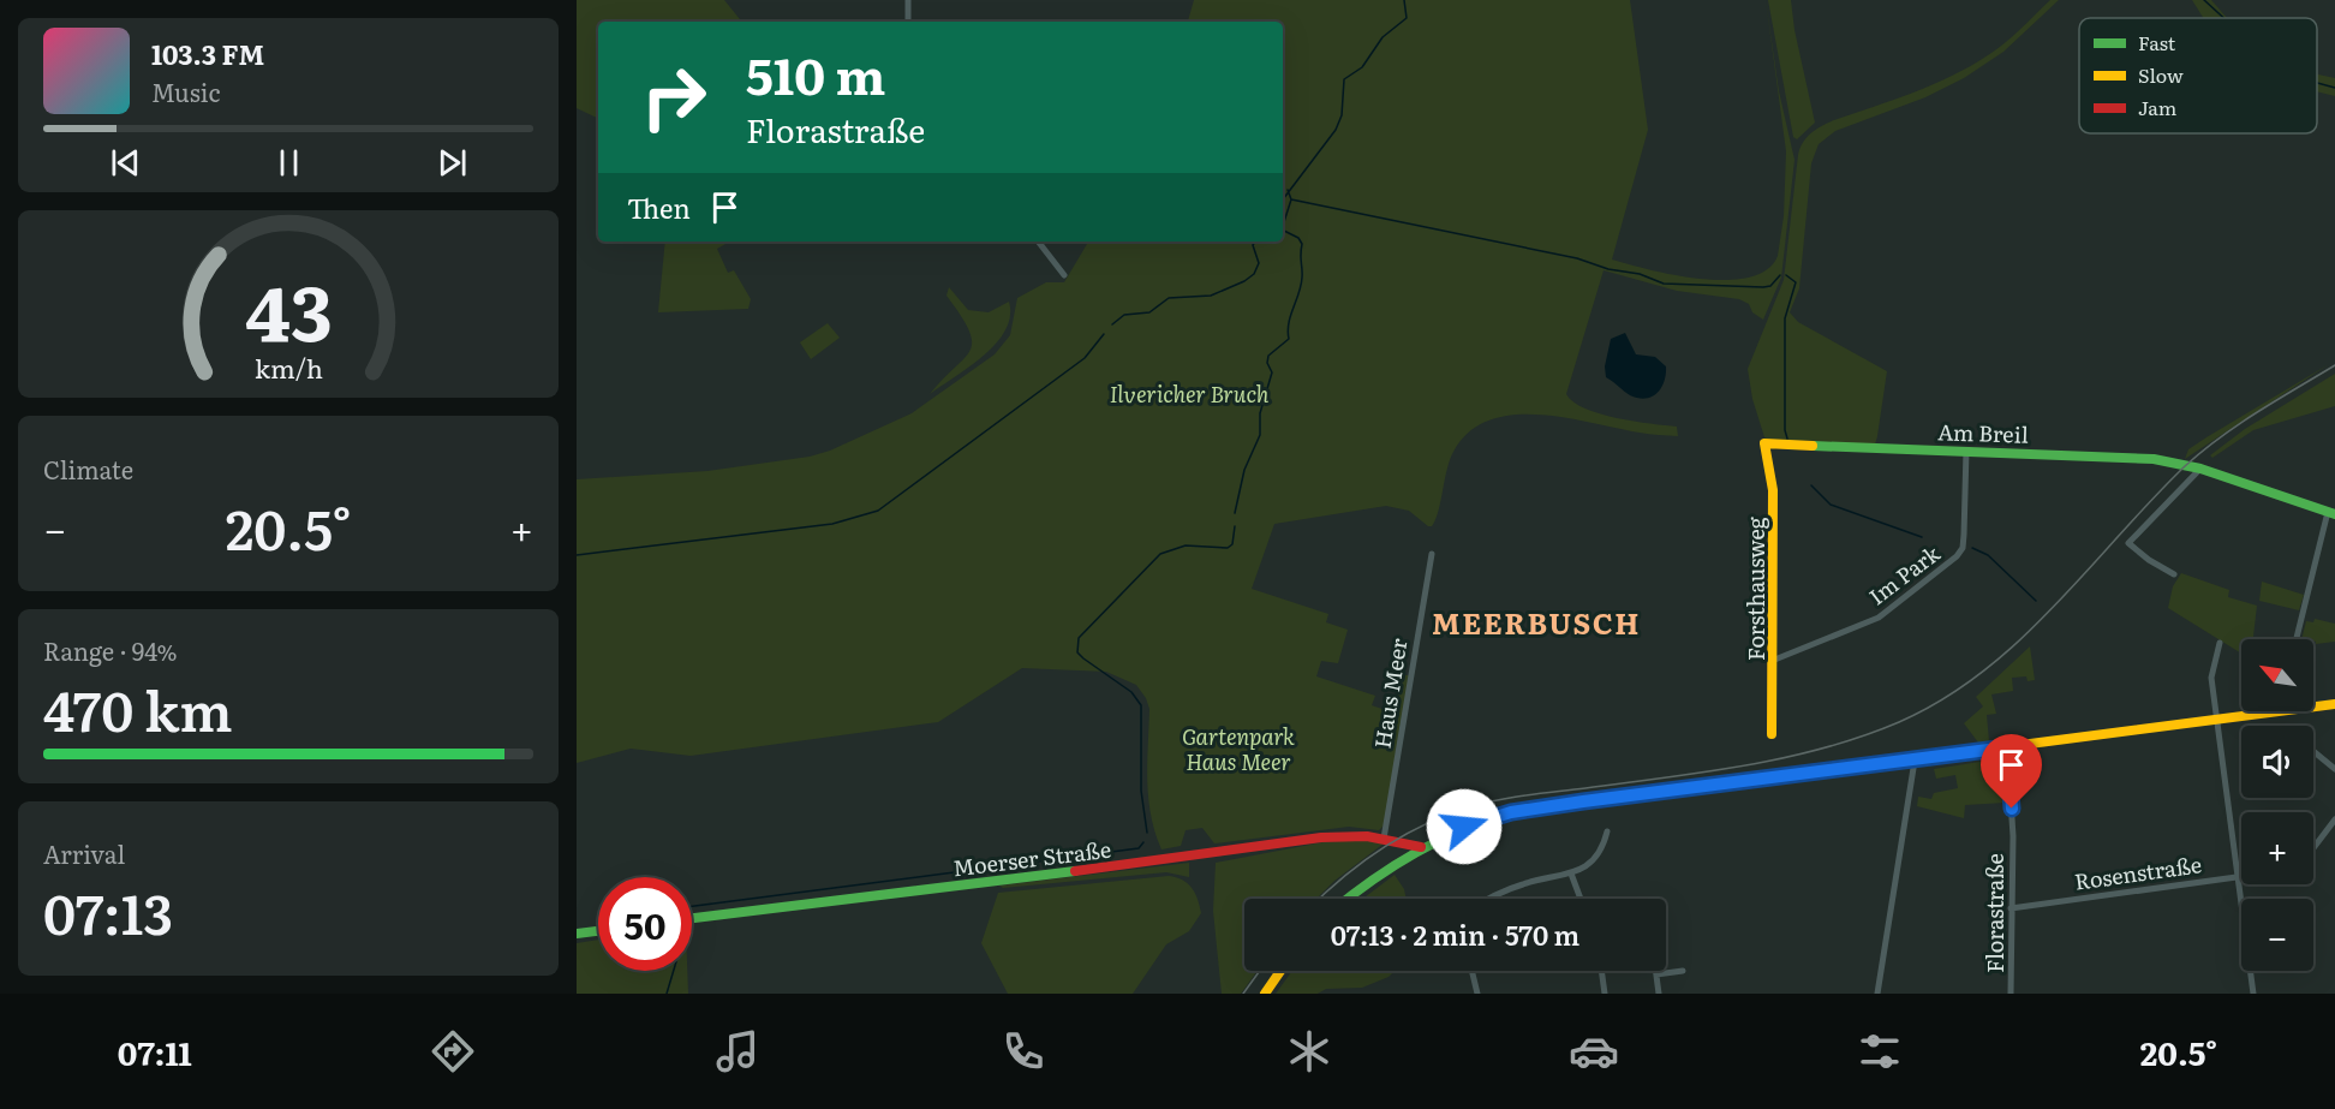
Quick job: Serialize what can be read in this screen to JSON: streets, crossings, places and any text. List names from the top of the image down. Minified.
{"streets":{"main road":["Am Breil","Forsthausweg","Moerser Straße"],"street":["Im Park","Haus Meer","Rosenstraße","Florastraße"]},"crossings":[["Am Breil","Im Park"],["Am Breil","Forsthausweg"],["Im Park","Forsthausweg"],["Haus Meer","Moerser Straße"],["Rosenstraße","Florastraße"]],"districts":["MEERBUSCH"],"parks":["Ilvericher Bruch","Gartenpark Haus Meer"],"legend":["Fast","Slow","Jam"],"north":"top left","page":{"turn":["510 m","Florastraße"],"song":["103.3 FM","Music"],"then":"Then","tile":["Climate",["Range · 94%","470 km"],["Arrival","07:13"]],"heat":["−","20.5°","+"],"map_buttons":["+","−"],"limit":"50","trip":"07:13 · 2 min · 570 m","tabs":["07:11","20.5°"],"gauge":["43","km/h"]}}
